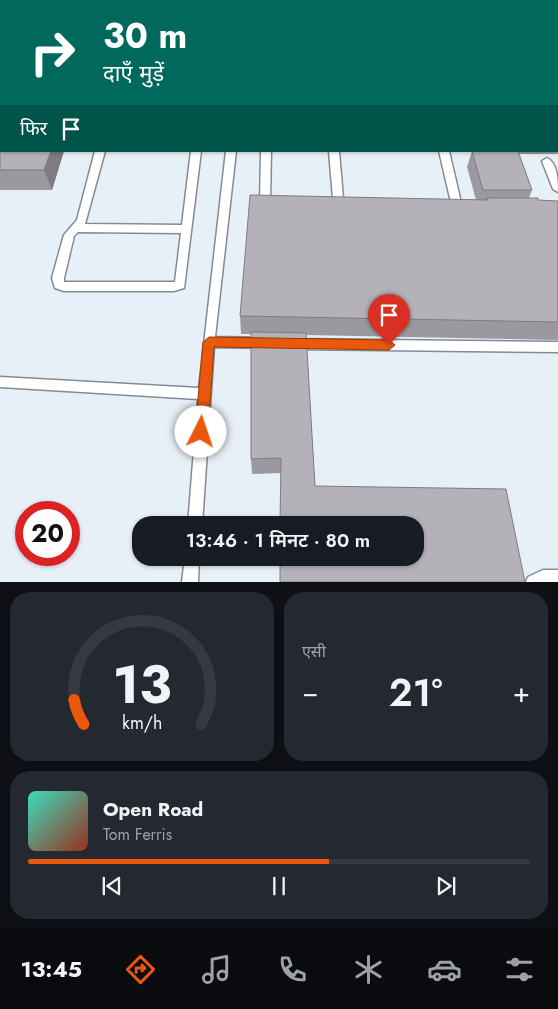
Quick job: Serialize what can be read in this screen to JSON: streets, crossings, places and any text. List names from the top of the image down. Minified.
{"page":{"turn":["30 m","दाएँ मुड़ें"],"then":"फिर","limit":"20","trip":"13:46 · 1 मिनट · 80 m","tile":"एसी","heat":["−","21°","+"],"song":["Open Road","Tom Ferris"],"tabs":"13:45","gauge":["13","km/h"]}}
